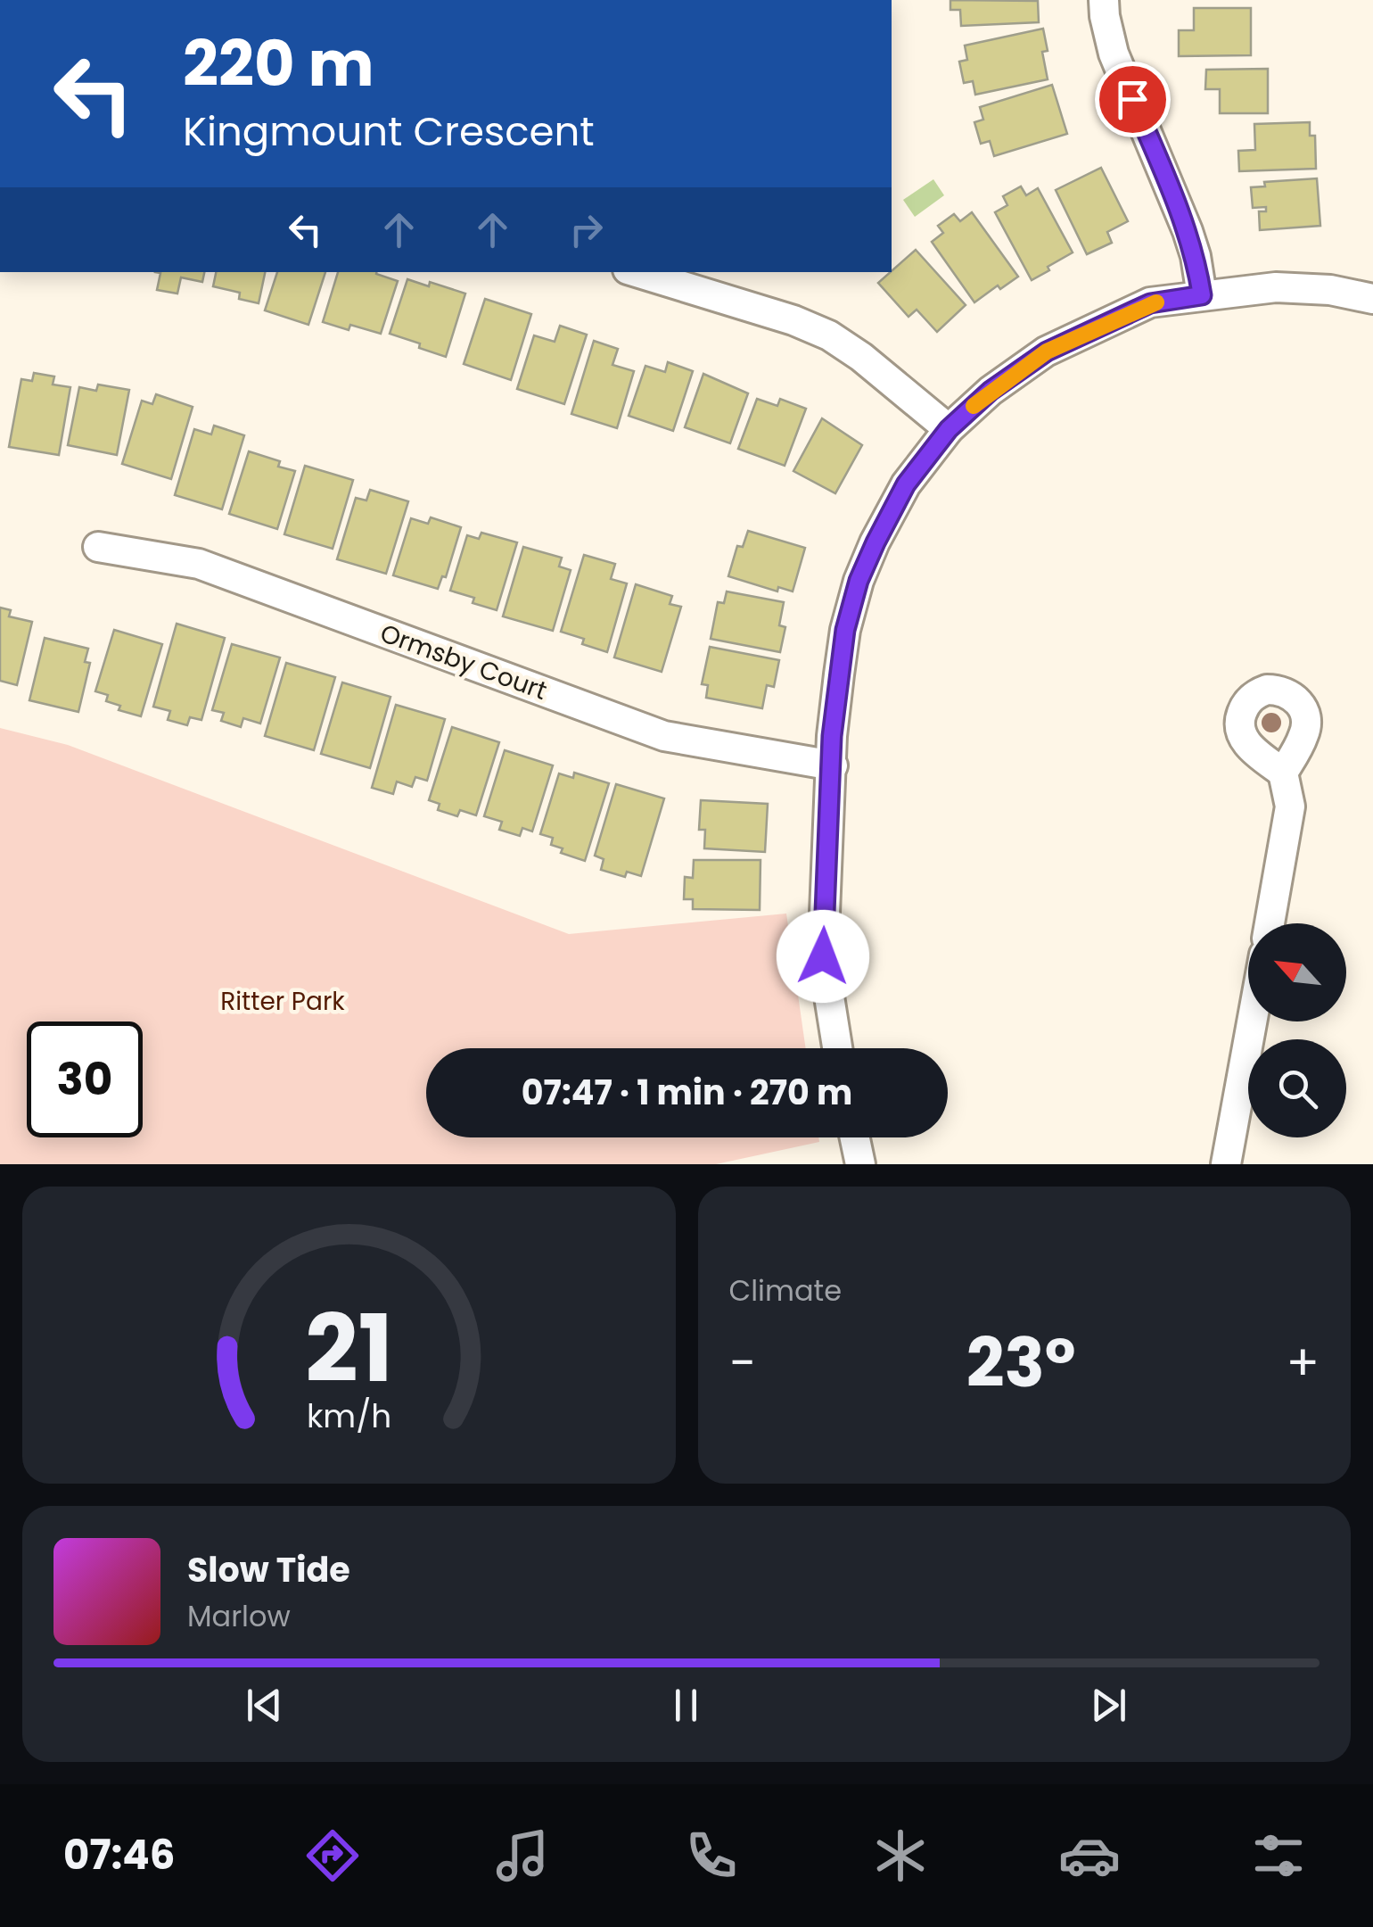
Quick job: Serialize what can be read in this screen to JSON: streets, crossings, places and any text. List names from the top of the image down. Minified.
{"streets":{"street":["Ormsby Court"]},"parks":["Ritter Park"],"north":"top left","page":{"turn":["220 m","Kingmount Crescent"],"limit":"30","trip":"07:47 · 1 min · 270 m","tile":"Climate","heat":["−","23°","+"],"song":["Slow Tide","Marlow"],"tabs":"07:46","gauge":["21","km/h"]}}
